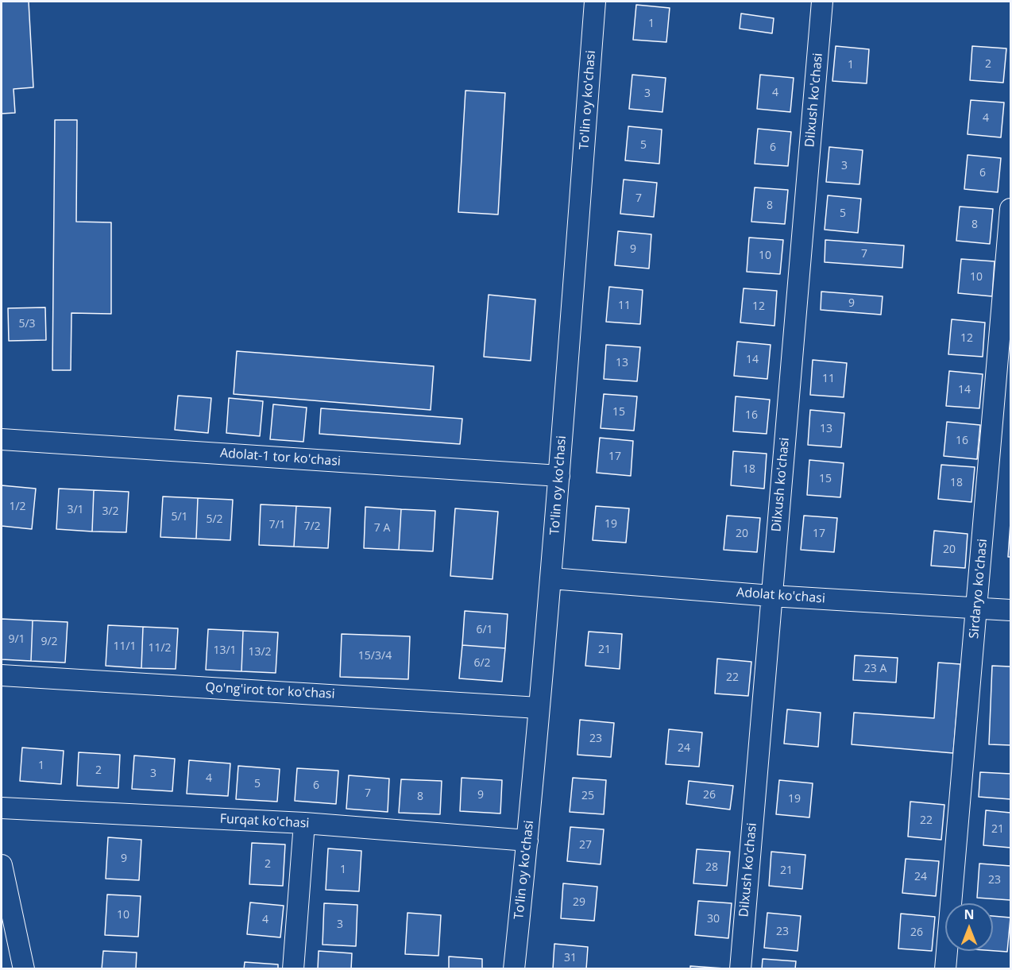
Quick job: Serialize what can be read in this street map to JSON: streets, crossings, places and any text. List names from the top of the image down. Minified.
{"streets":{"street":["To'lin oy ko'chasi","Dilxush ko'chasi","Adolat-1 tor ko'chasi","Sirdaryo ko'chasi","Adolat ko'chasi","Qo'ng'irot tor ko'chasi","Furqat ko'chasi"]},"crossings":[["To'lin oy ko'chasi","Adolat-1 tor ko'chasi"],["To'lin oy ko'chasi","Adolat ko'chasi"],["To'lin oy ko'chasi","Qo'ng'irot tor ko'chasi"],["To'lin oy ko'chasi","Furqat ko'chasi"],["Dilxush ko'chasi","Adolat ko'chasi"],["Sirdaryo ko'chasi","Adolat ko'chasi"]],"house_numbers":["1","2","1","4","3","4","5","6","3","6","7","8","5","8","9","7","10","10","9","11","12","5/3","12","14","13","11","14","15","16","13","16","17","18","15","18","1/2","3/1","3/2","5/1","5/2","19","7/1","7/2","7 А","20","17","20","6/1","9/1","9/2","11/1","11/2","21","13/1","13/2","15/3/4","6/2","23 А","22","23","24","1","2","3","4","5","6","7","9","26","25","8","19","22","21","27","9","2","28","1","21","24","23","29","10","30","4","3","23","26","31"],"north":"top"}
